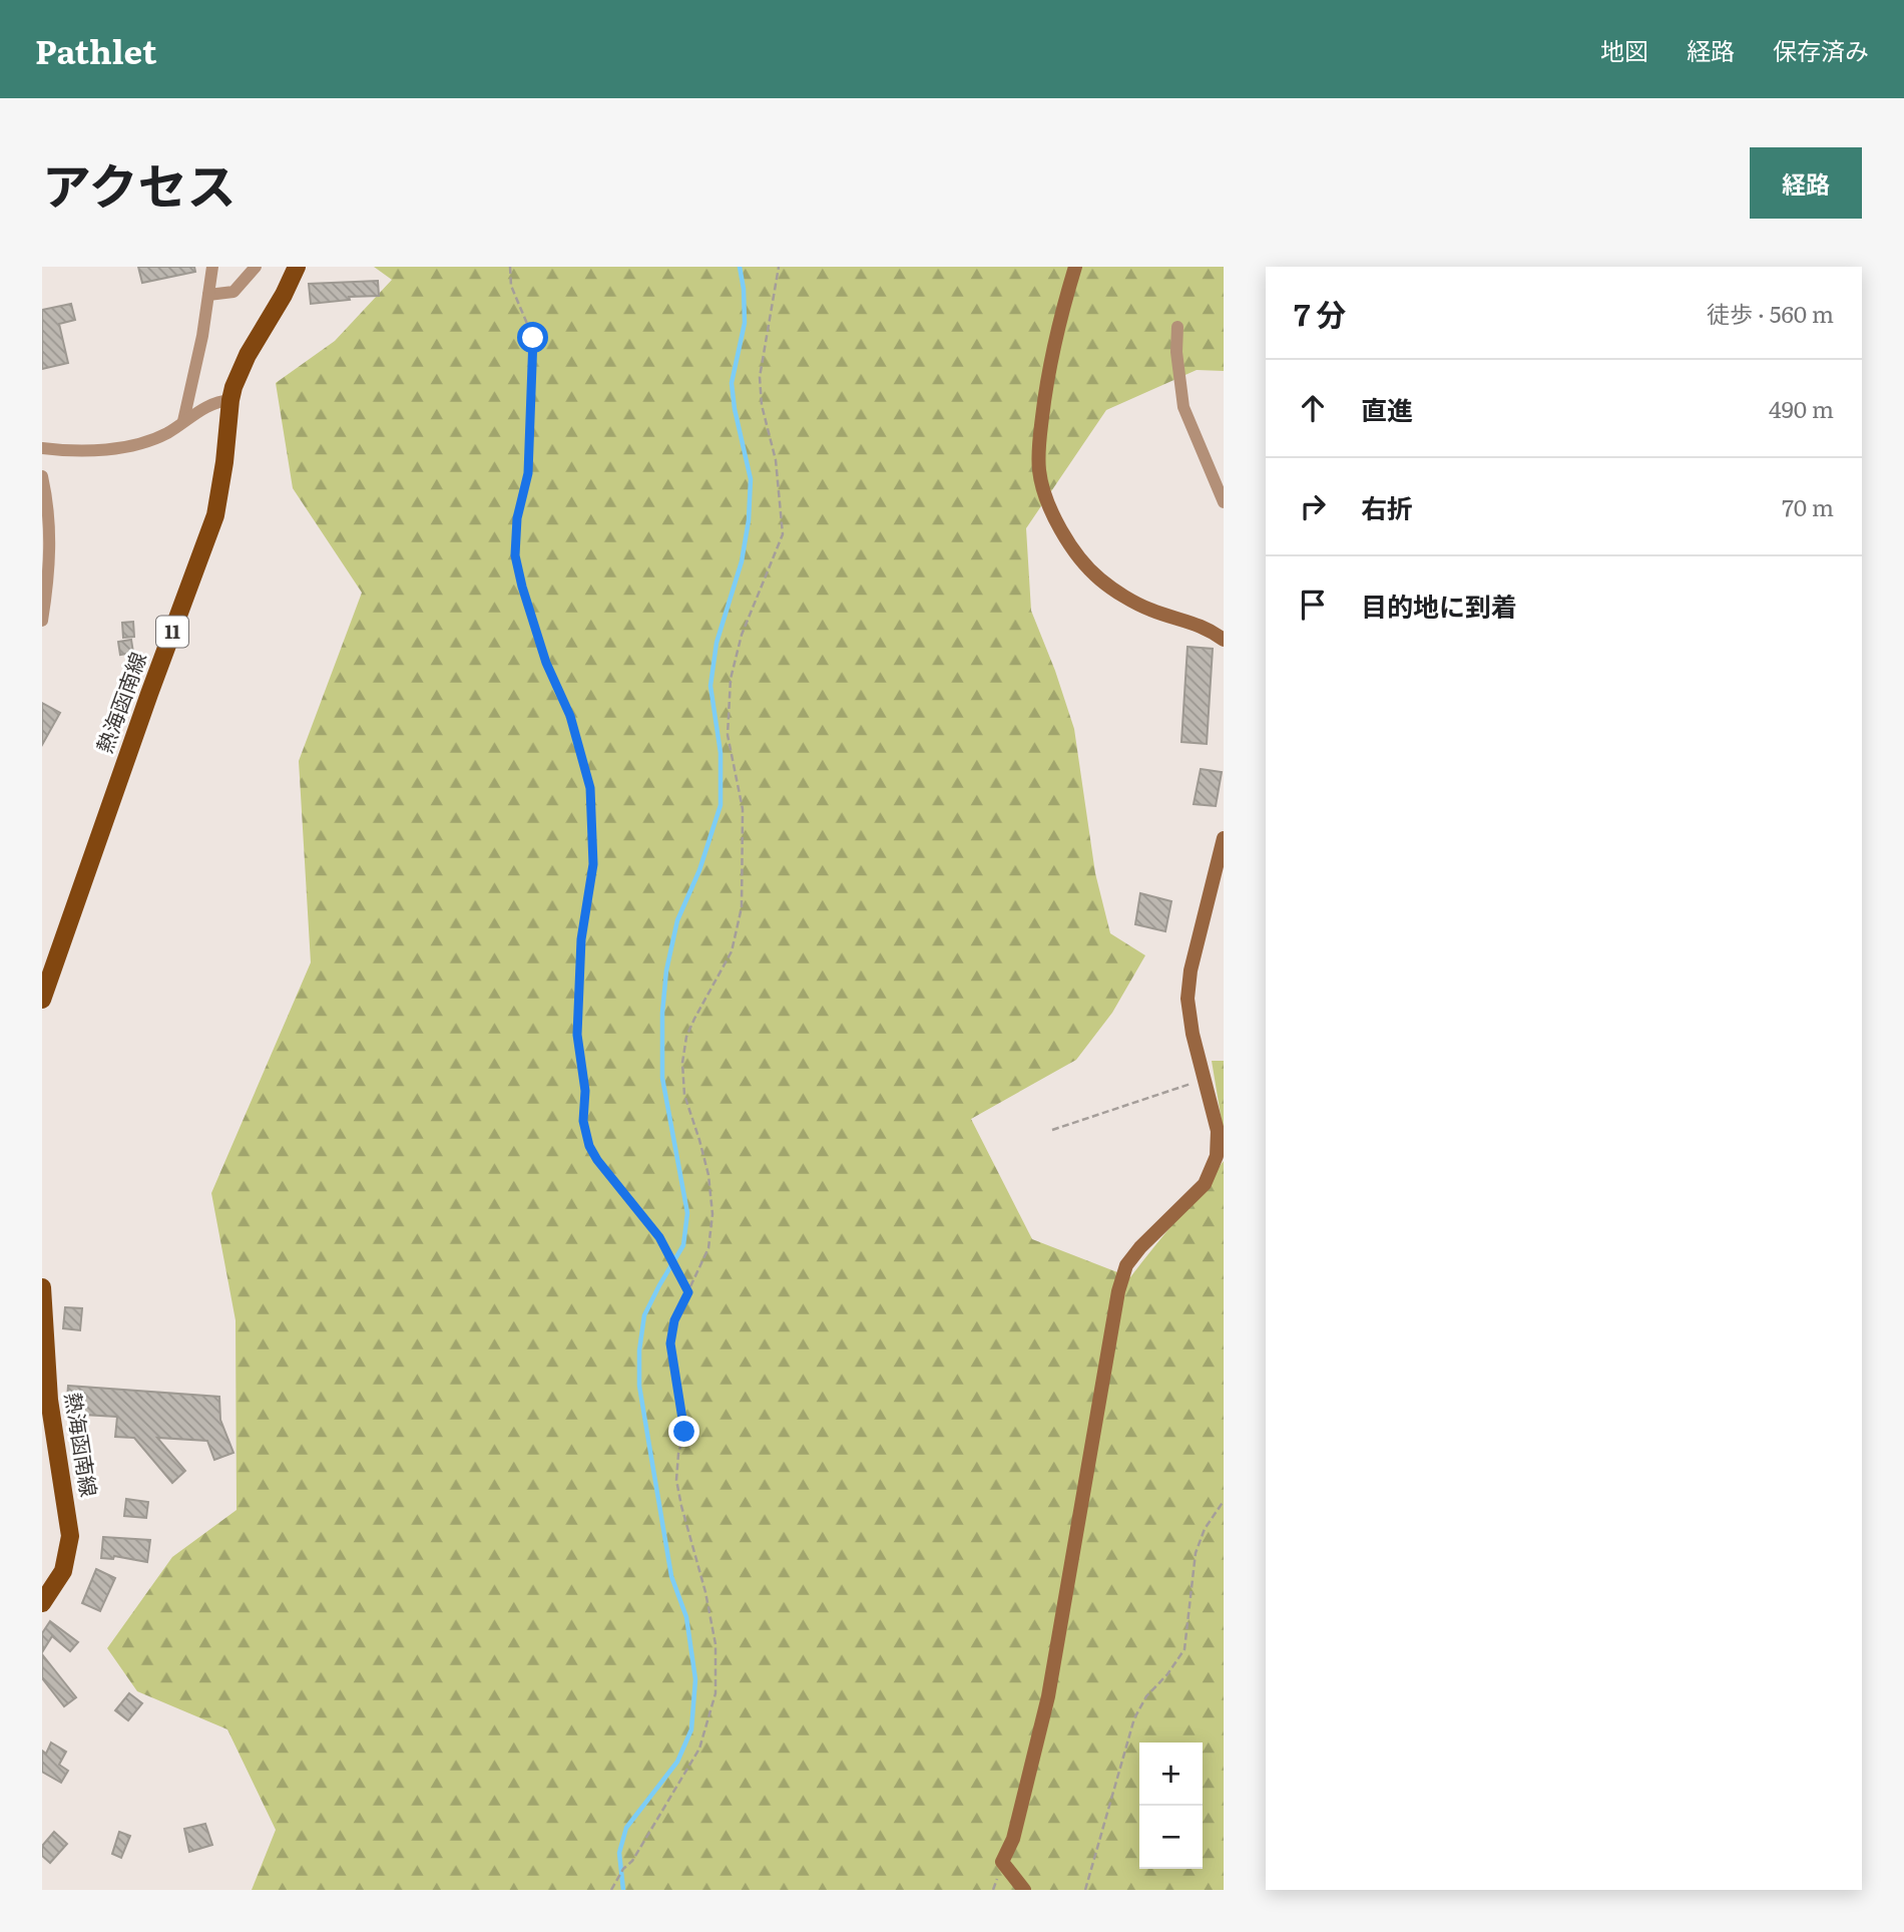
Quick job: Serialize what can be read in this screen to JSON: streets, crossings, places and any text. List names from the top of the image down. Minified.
{"streets":{"main road":["11","熱海函南線"]},"page":{"header":"Pathlet","nav":["地図","経路","保存済み"],"title":"アクセス","buttons":"経路","heading":["7 分","徒歩 · 560 m"],"list":[["直進","490 m"],["右折","70 m"],"目的地に到着"],"map_buttons":["+","−"]}}
